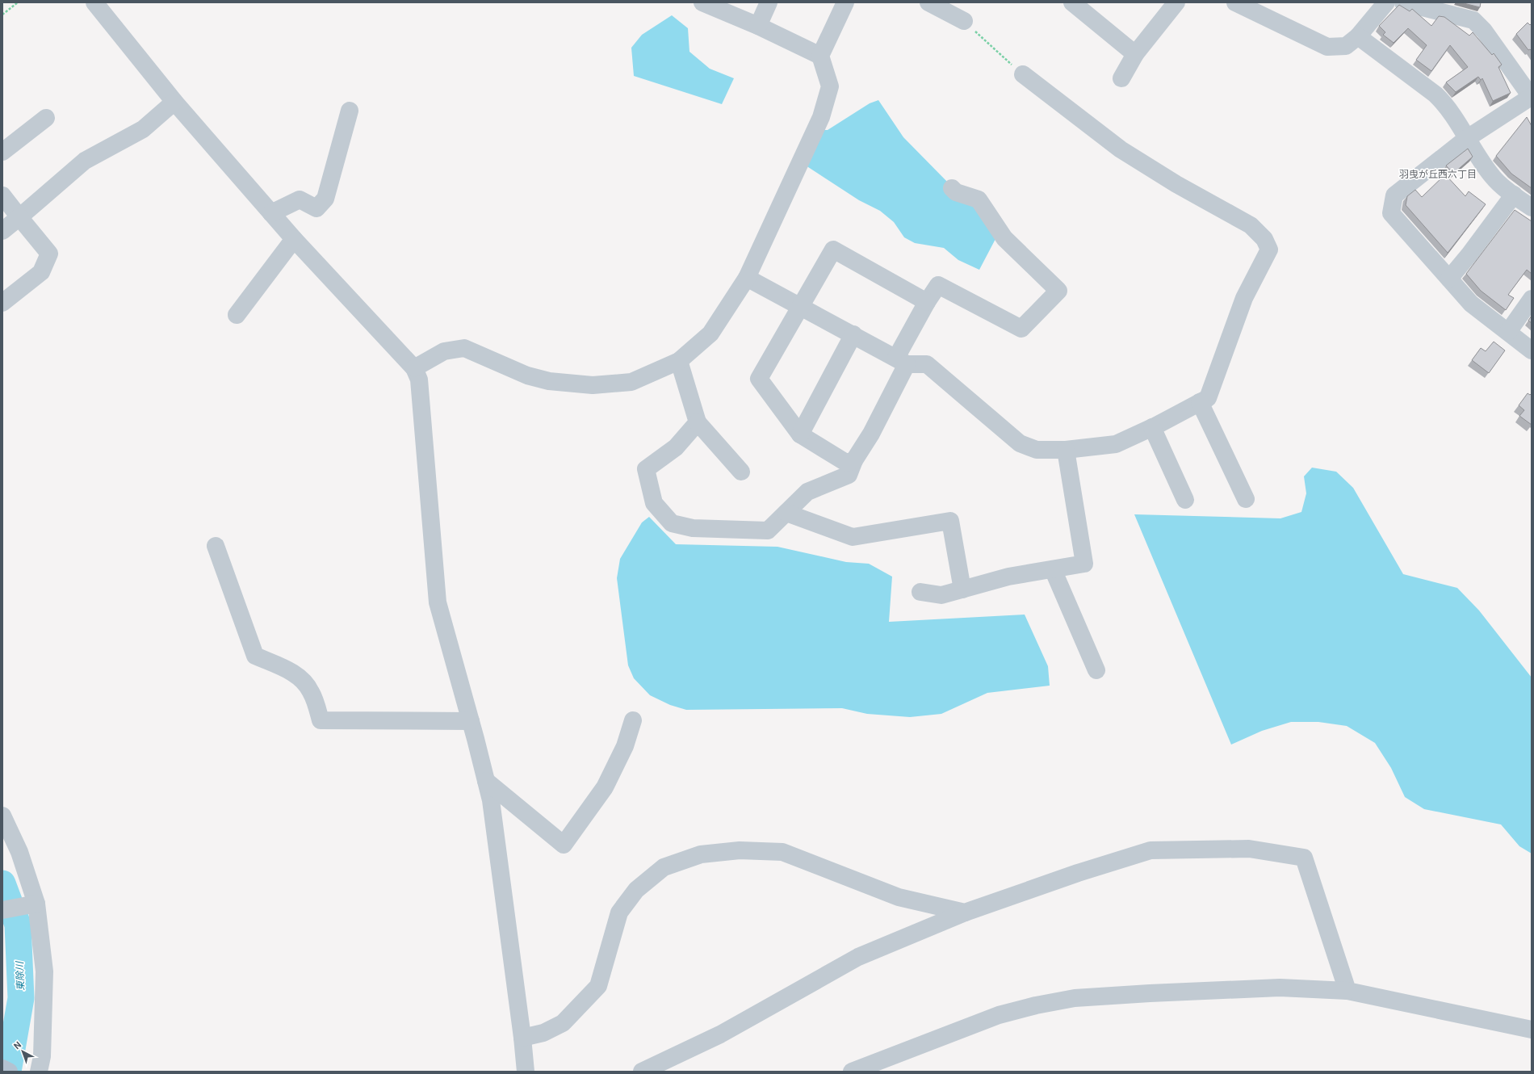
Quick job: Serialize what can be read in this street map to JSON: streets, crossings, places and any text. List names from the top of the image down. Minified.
{"districts":["羽曳が丘西六丁目"],"water":["東除川"],"north":"top left"}
